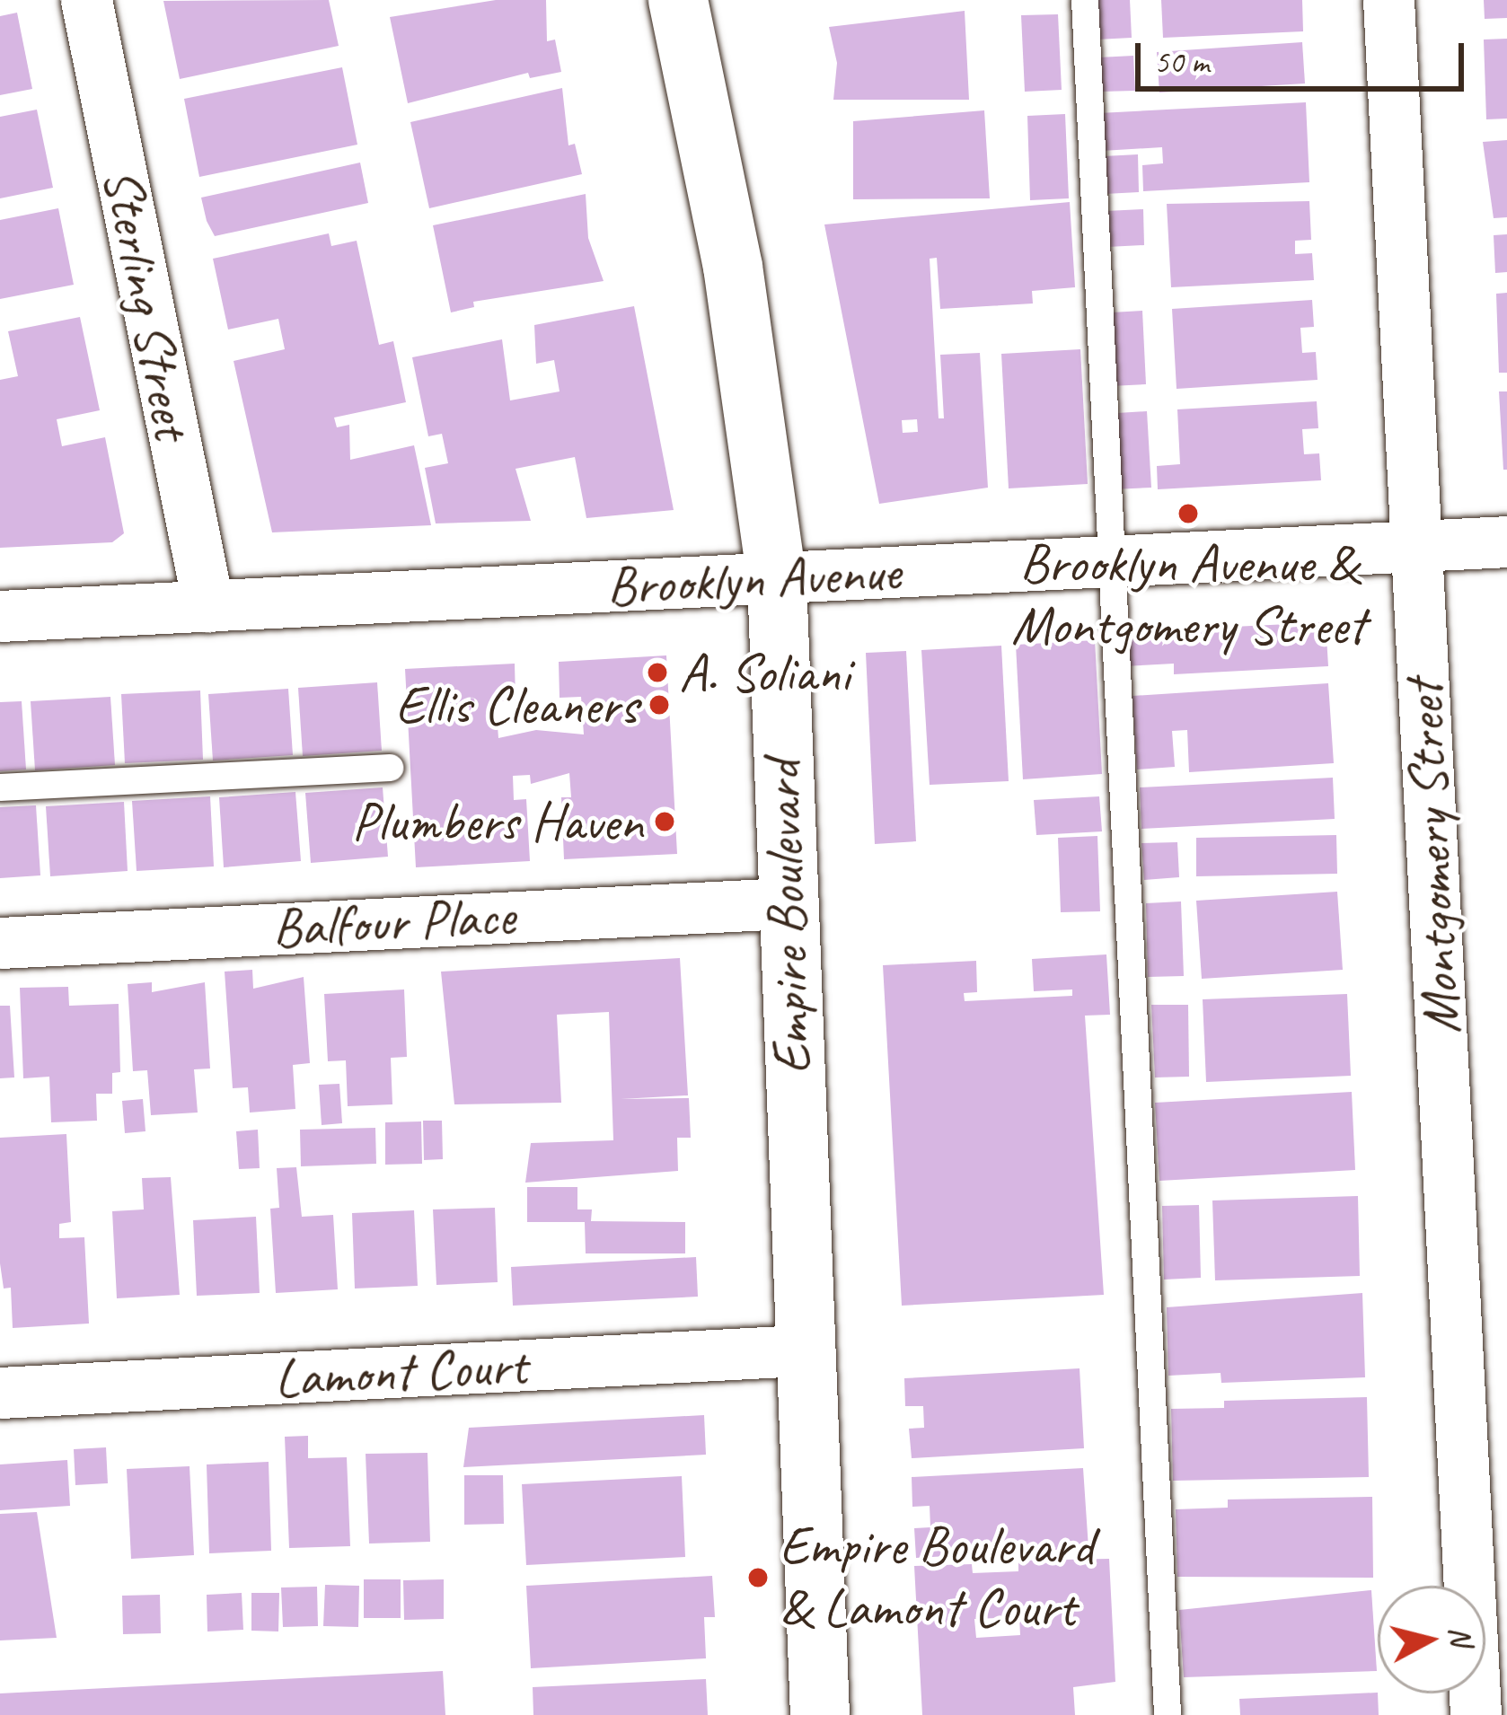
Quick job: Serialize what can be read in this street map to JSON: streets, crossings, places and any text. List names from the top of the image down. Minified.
{"streets":{"main road":["Empire Boulevard"],"street":["Sterling Street","Brooklyn Avenue","Montgomery Street","Balfour Place","Lamont Court"]},"crossings":[["Sterling Street","Brooklyn Avenue"],["Brooklyn Avenue","Montgomery Street"],["Brooklyn Avenue","Empire Boulevard"],["Empire Boulevard","Balfour Place"],["Empire Boulevard","Lamont Court"]],"places":["Brooklyn Avenue & Montgomery Street","A. Soliani","Ellis Cleaners","Plumbers Haven","Empire Boulevard & Lamont Court"],"scale_bar":"50 m","north":"right"}
